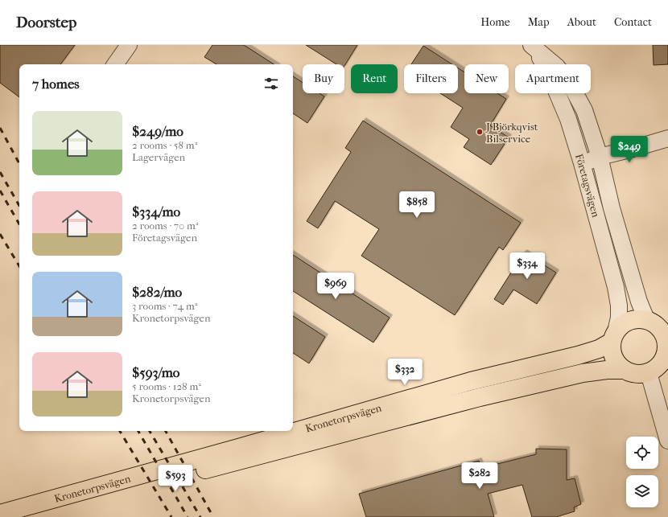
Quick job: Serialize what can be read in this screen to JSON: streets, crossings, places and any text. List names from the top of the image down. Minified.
{"streets":{"main road":["Kronetorpsvägen"],"street":["Företagsvägen"]},"crossings":[["Företagsvägen","Kronetorpsvägen"]],"places":["J Björkqvist Bilservice"],"page":{"header":"Doorstep","nav":["Home","Map","About","Contact"],"chip":["Buy","Rent","Filters","New","Apartment"],"heading":"7 homes","list":[{"name":"$249/mo","note":"2 rooms · 58 m² · Lagervägen"},{"name":"$334/mo","note":"2 rooms · 70 m² · Företagsvägen"},{"name":"$282/mo","note":"3 rooms · 74 m² · Kronetorpsvägen"},{"name":"$593/mo","note":"5 rooms · 128 m² · Kronetorpsvägen"}],"price":["$249","$858","$334","$969","$332","$282","$593"]}}
